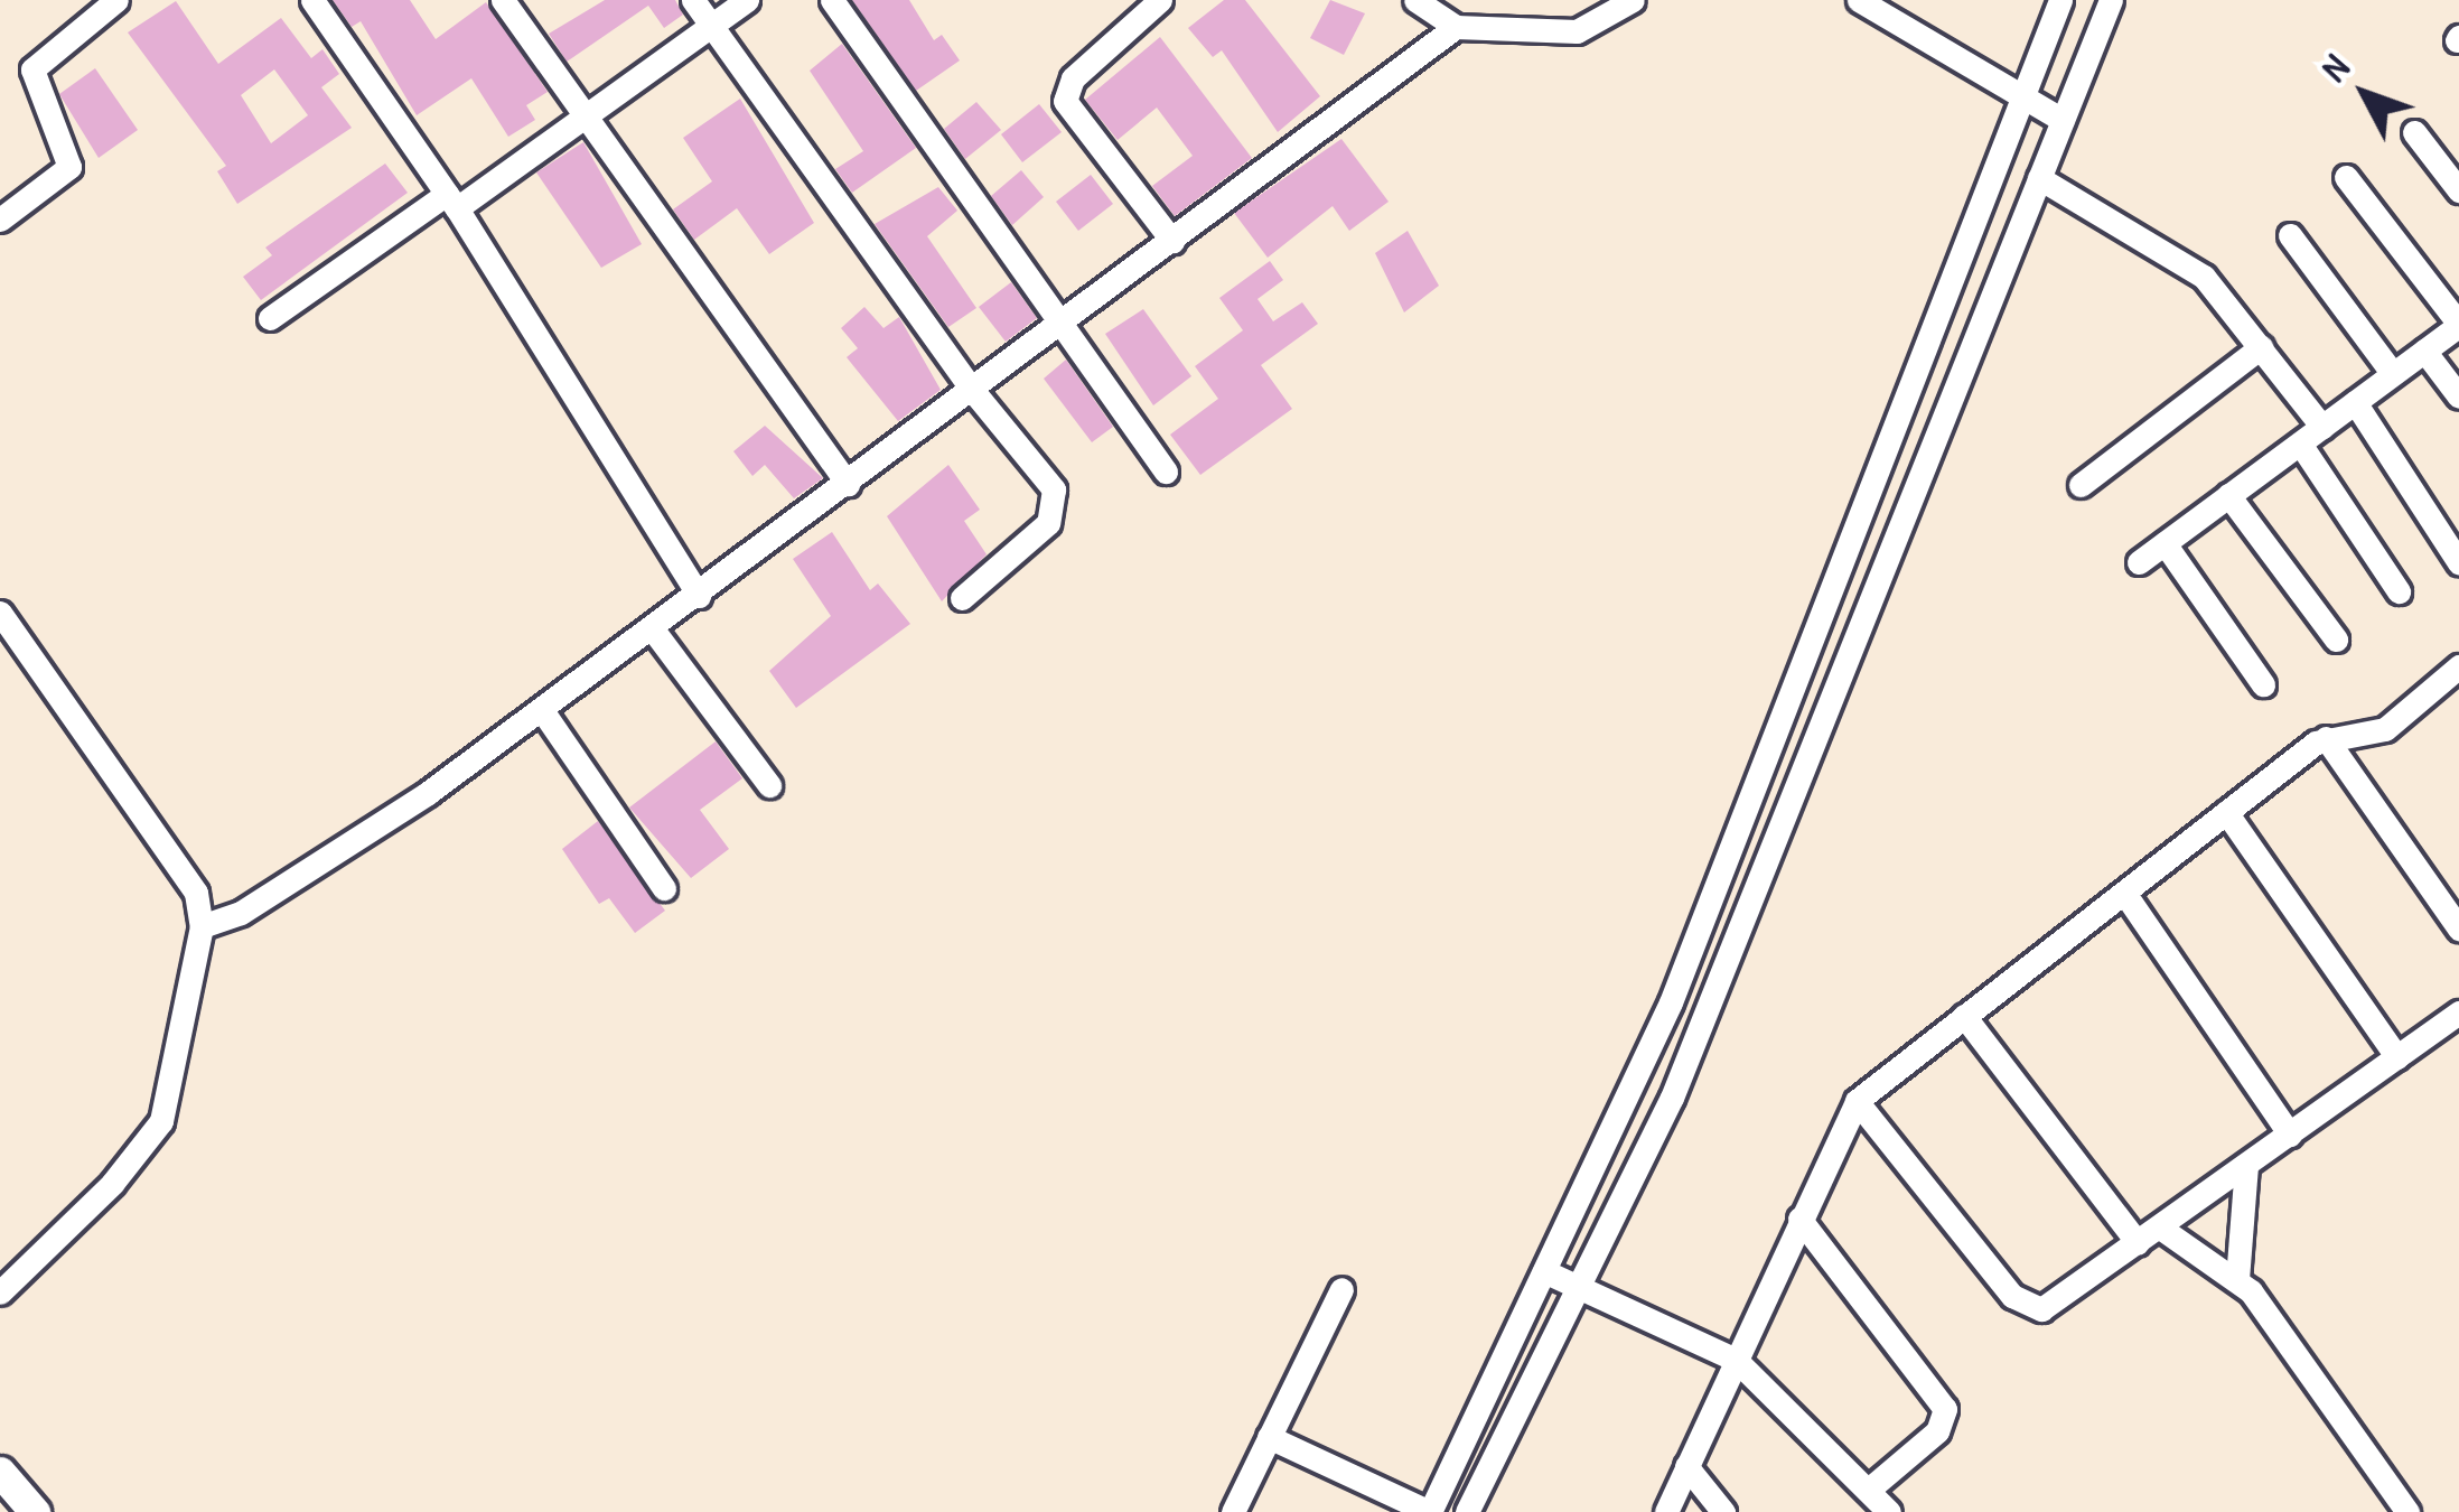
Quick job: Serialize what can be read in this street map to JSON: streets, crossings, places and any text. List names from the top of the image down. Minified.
{"north":"top left"}
